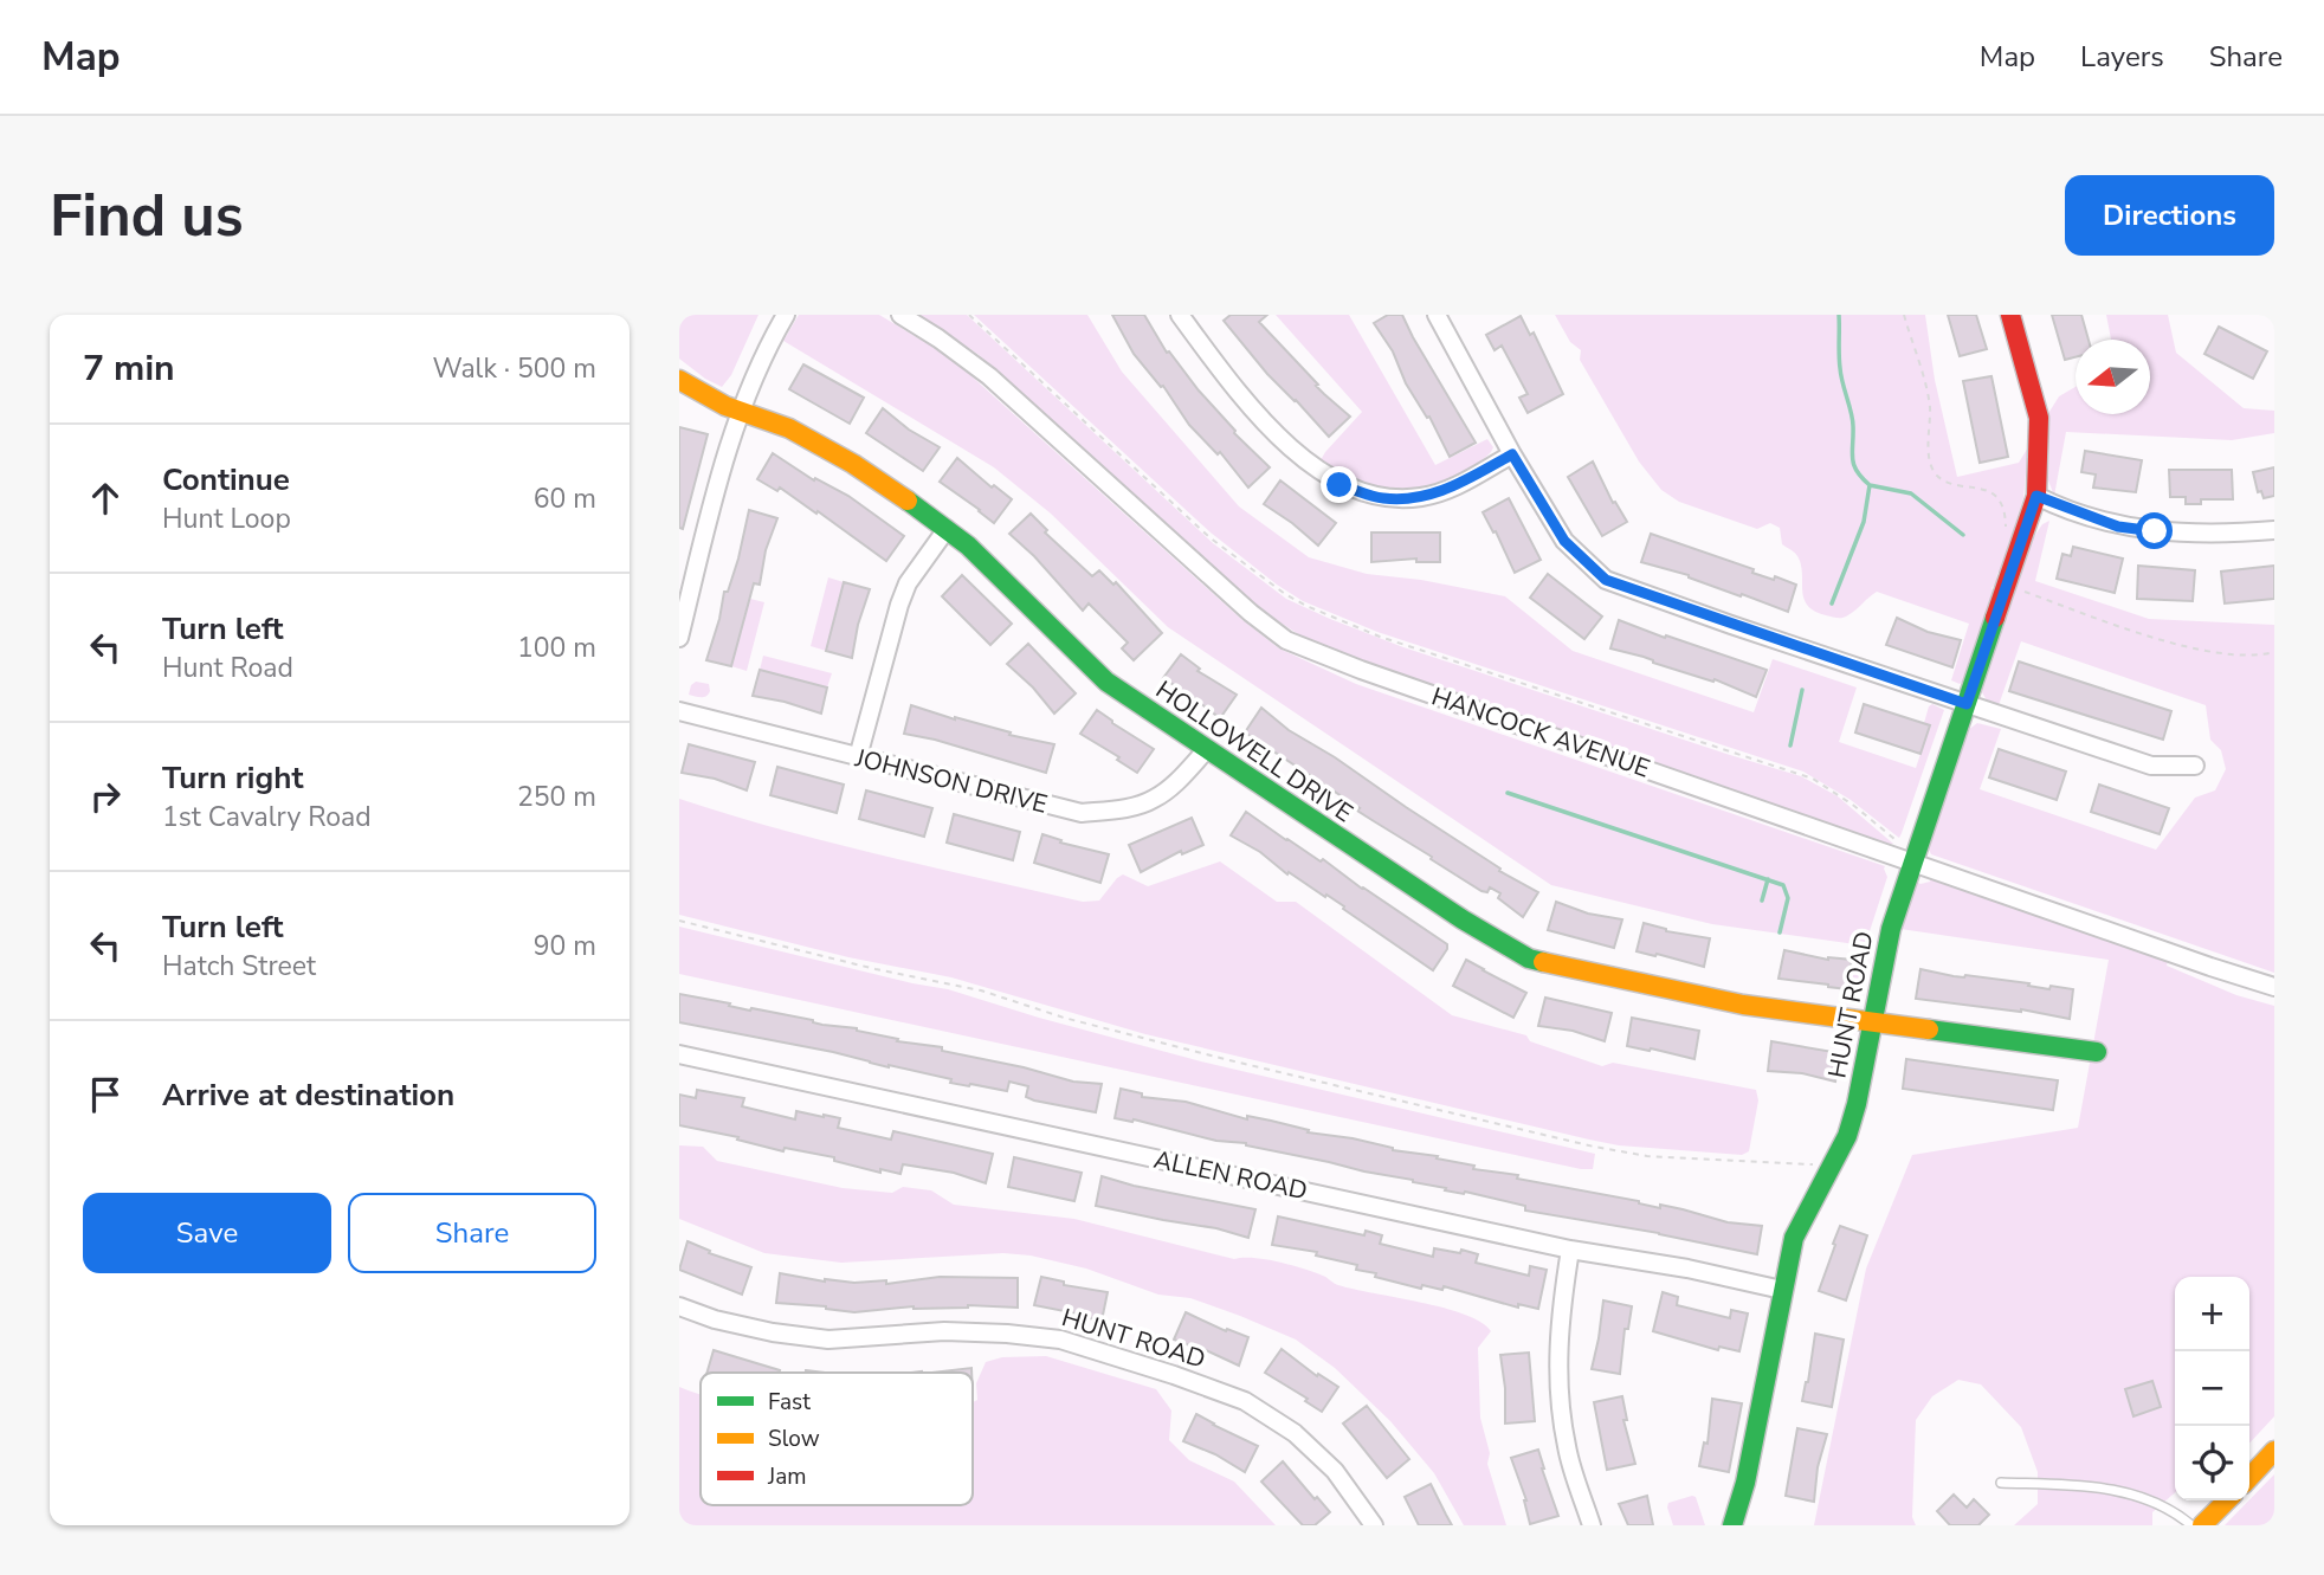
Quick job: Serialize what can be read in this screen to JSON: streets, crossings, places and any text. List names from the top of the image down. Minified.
{"streets":{"street":["HANCOCK AVENUE","HOLLOWELL DRIVE","JOHNSON DRIVE","HUNT ROAD","ALLEN ROAD"]},"crossings":[["HANCOCK AVENUE","HUNT ROAD"],["HOLLOWELL DRIVE","JOHNSON DRIVE"],["HOLLOWELL DRIVE","HUNT ROAD"],["HUNT ROAD","ALLEN ROAD"]],"legend":["Fast","Slow","Jam"],"north":"left","page":{"header":"Map","nav":["Map","Layers","Share"],"buttons":["Directions",["Save","Share"]],"title":"Find us","heading":["7 min","Walk · 500 m"],"list":[["Continue","Hunt Loop","60 m"],["Turn left","Hunt Road","100 m"],["Turn right","1st Cavalry Road","250 m"],["Turn left","Hatch Street","90 m"],"Arrive at destination"],"map_buttons":["+","−"]}}
